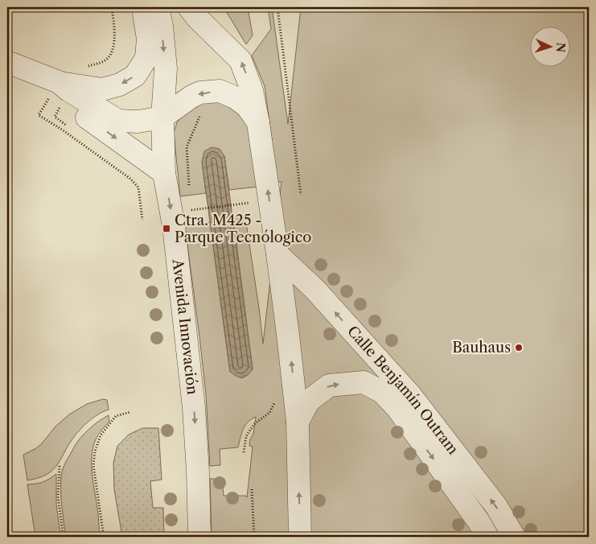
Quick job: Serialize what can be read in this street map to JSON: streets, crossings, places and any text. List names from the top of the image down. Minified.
{"streets":{"street":["Avenida Innovación","Calle Benjamín Outram"]},"places":{"transit":["Ctra. M425 - Parque Tecnólogico"],"other":["Bauhaus"]},"north":"right"}
